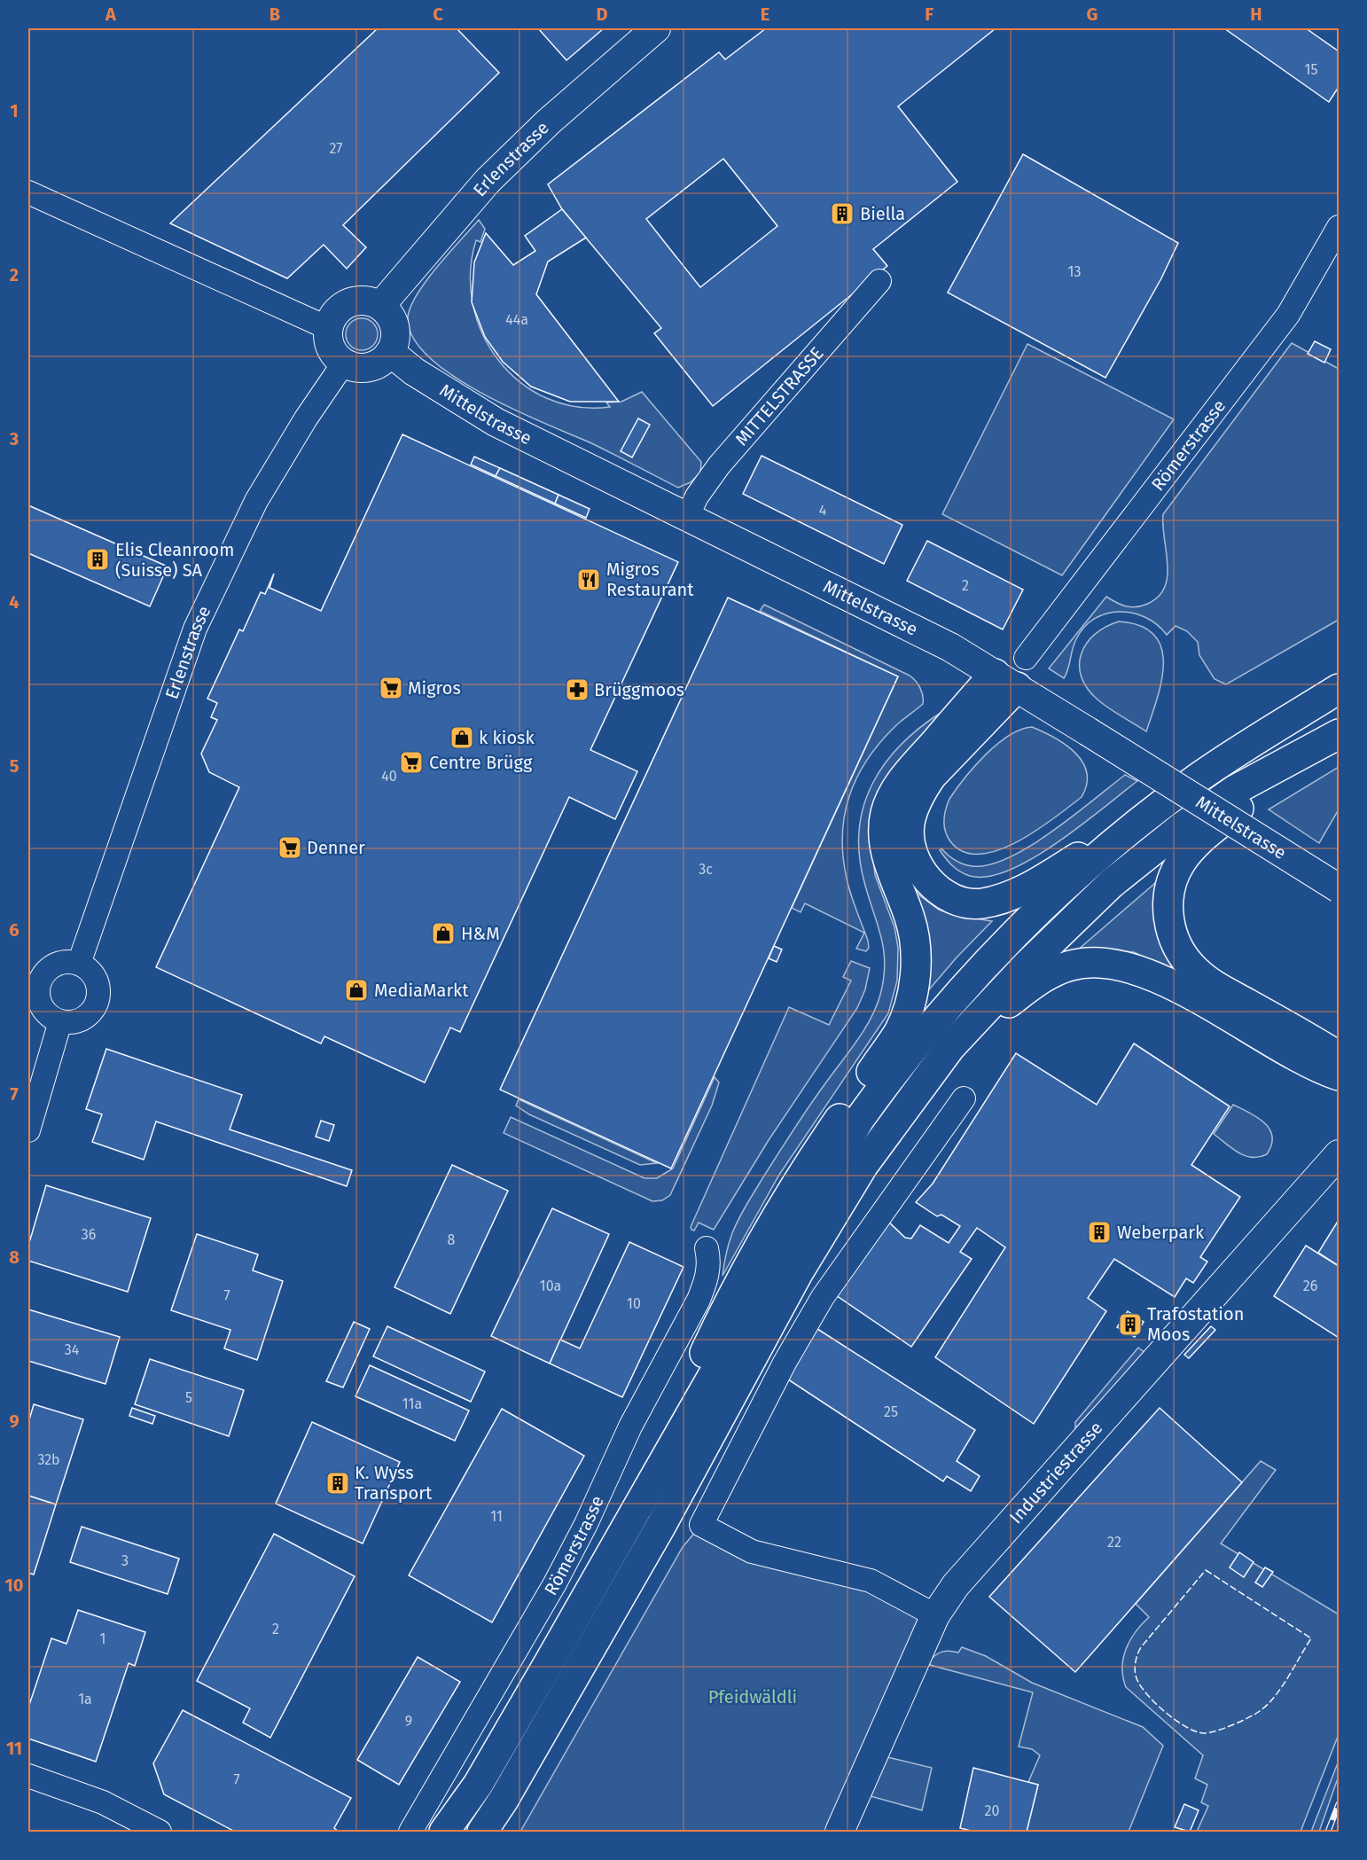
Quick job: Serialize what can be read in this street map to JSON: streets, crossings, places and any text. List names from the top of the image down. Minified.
{"streets":{"main road":["Erlenstrasse","Mittelstrasse","Industriestrasse"],"street":["MITTELSTRASSE","Römerstrasse"]},"crossings":[["Erlenstrasse","Mittelstrasse"],["MITTELSTRASSE","Mittelstrasse"]],"parks":["Pfeidwäldli"],"places":{"building":["Biella","Elis Cleanroom (Suisse) SA","Weberpark","Trafostation Moos","K. Wyss Transport"],"restaurant":["Migros Restaurant"],"supermarket":["Migros","Centre Brügg","Denner"],"pharmacy":["Brüggmoos"],"shop":["k kiosk","H&M","MediaMarkt"]},"house_numbers":["15","27","13","44a","4","2","40","3c","36","8","10a","26","7","10","34","5","11a","25","32b","11","22","3","2","1","1a","9","7","20"],"grid":{"columns":["A","B","C","D","E","F","G","H"],"rows":["1","2","3","4","5","6","7","8","9","10","11"]}}
